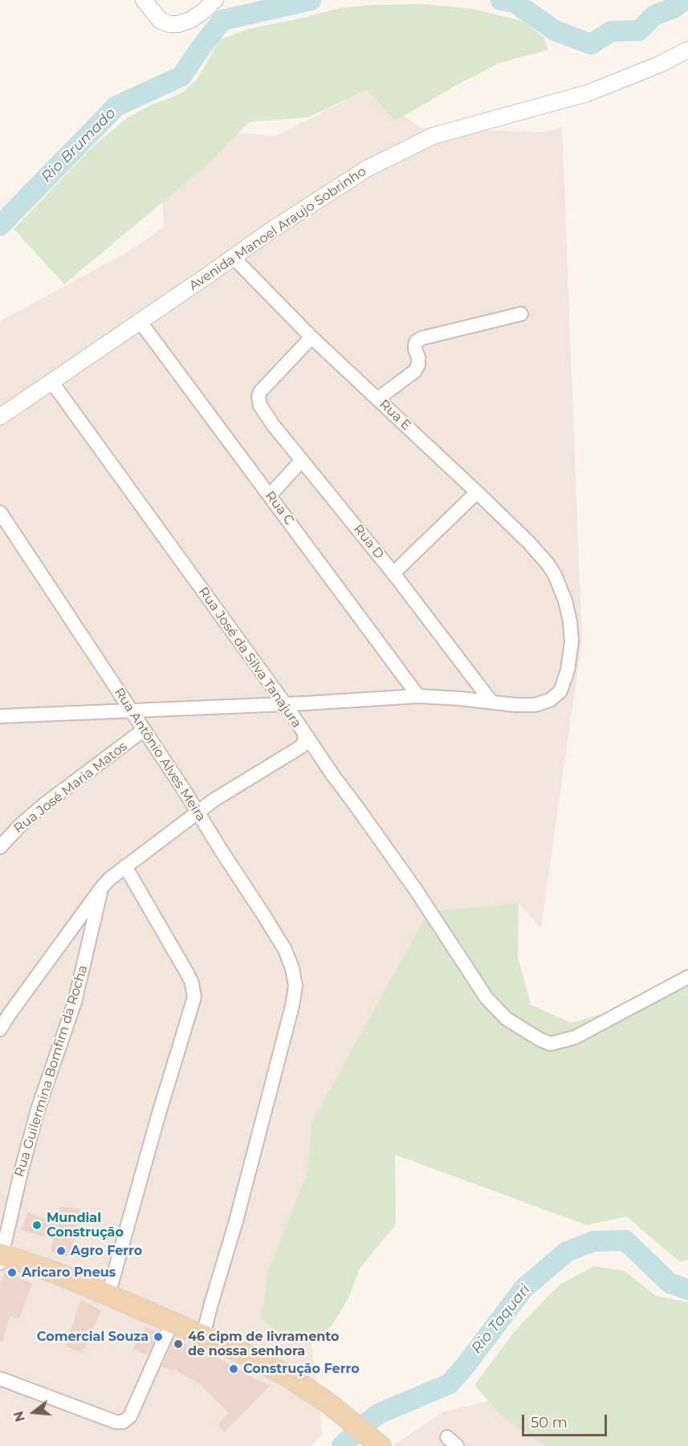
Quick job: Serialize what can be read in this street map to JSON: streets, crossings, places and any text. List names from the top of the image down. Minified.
{"streets":{"street":["Avenida Manoel Araujo Sobrinho","Rua E","Rua C","Rua D","Rua José da Silva Tanajura","Rua Antônio Alves Meira","Rua José Maria Matos","Rua Guilermina Bomfim da Rocha"]},"crossings":[["Avenida Manoel Araujo Sobrinho","Rua E"],["Avenida Manoel Araujo Sobrinho","Rua C"],["Avenida Manoel Araujo Sobrinho","Rua José da Silva Tanajura"],["Rua E","Rua C"],["Rua E","Rua D"],["Rua E","Rua José da Silva Tanajura"],["Rua E","Rua Antônio Alves Meira"],["Rua Antônio Alves Meira","Rua José Maria Matos"]],"water":["Rio Brumado","Rio Taquari"],"places":["Mundial Construção","Agro Ferro","Aricaro Pneus","Comercial Souza","46 cipm de livramento de nossa senhora","Construção Ferro"],"scale_bar":"50 m","north":"left"}
